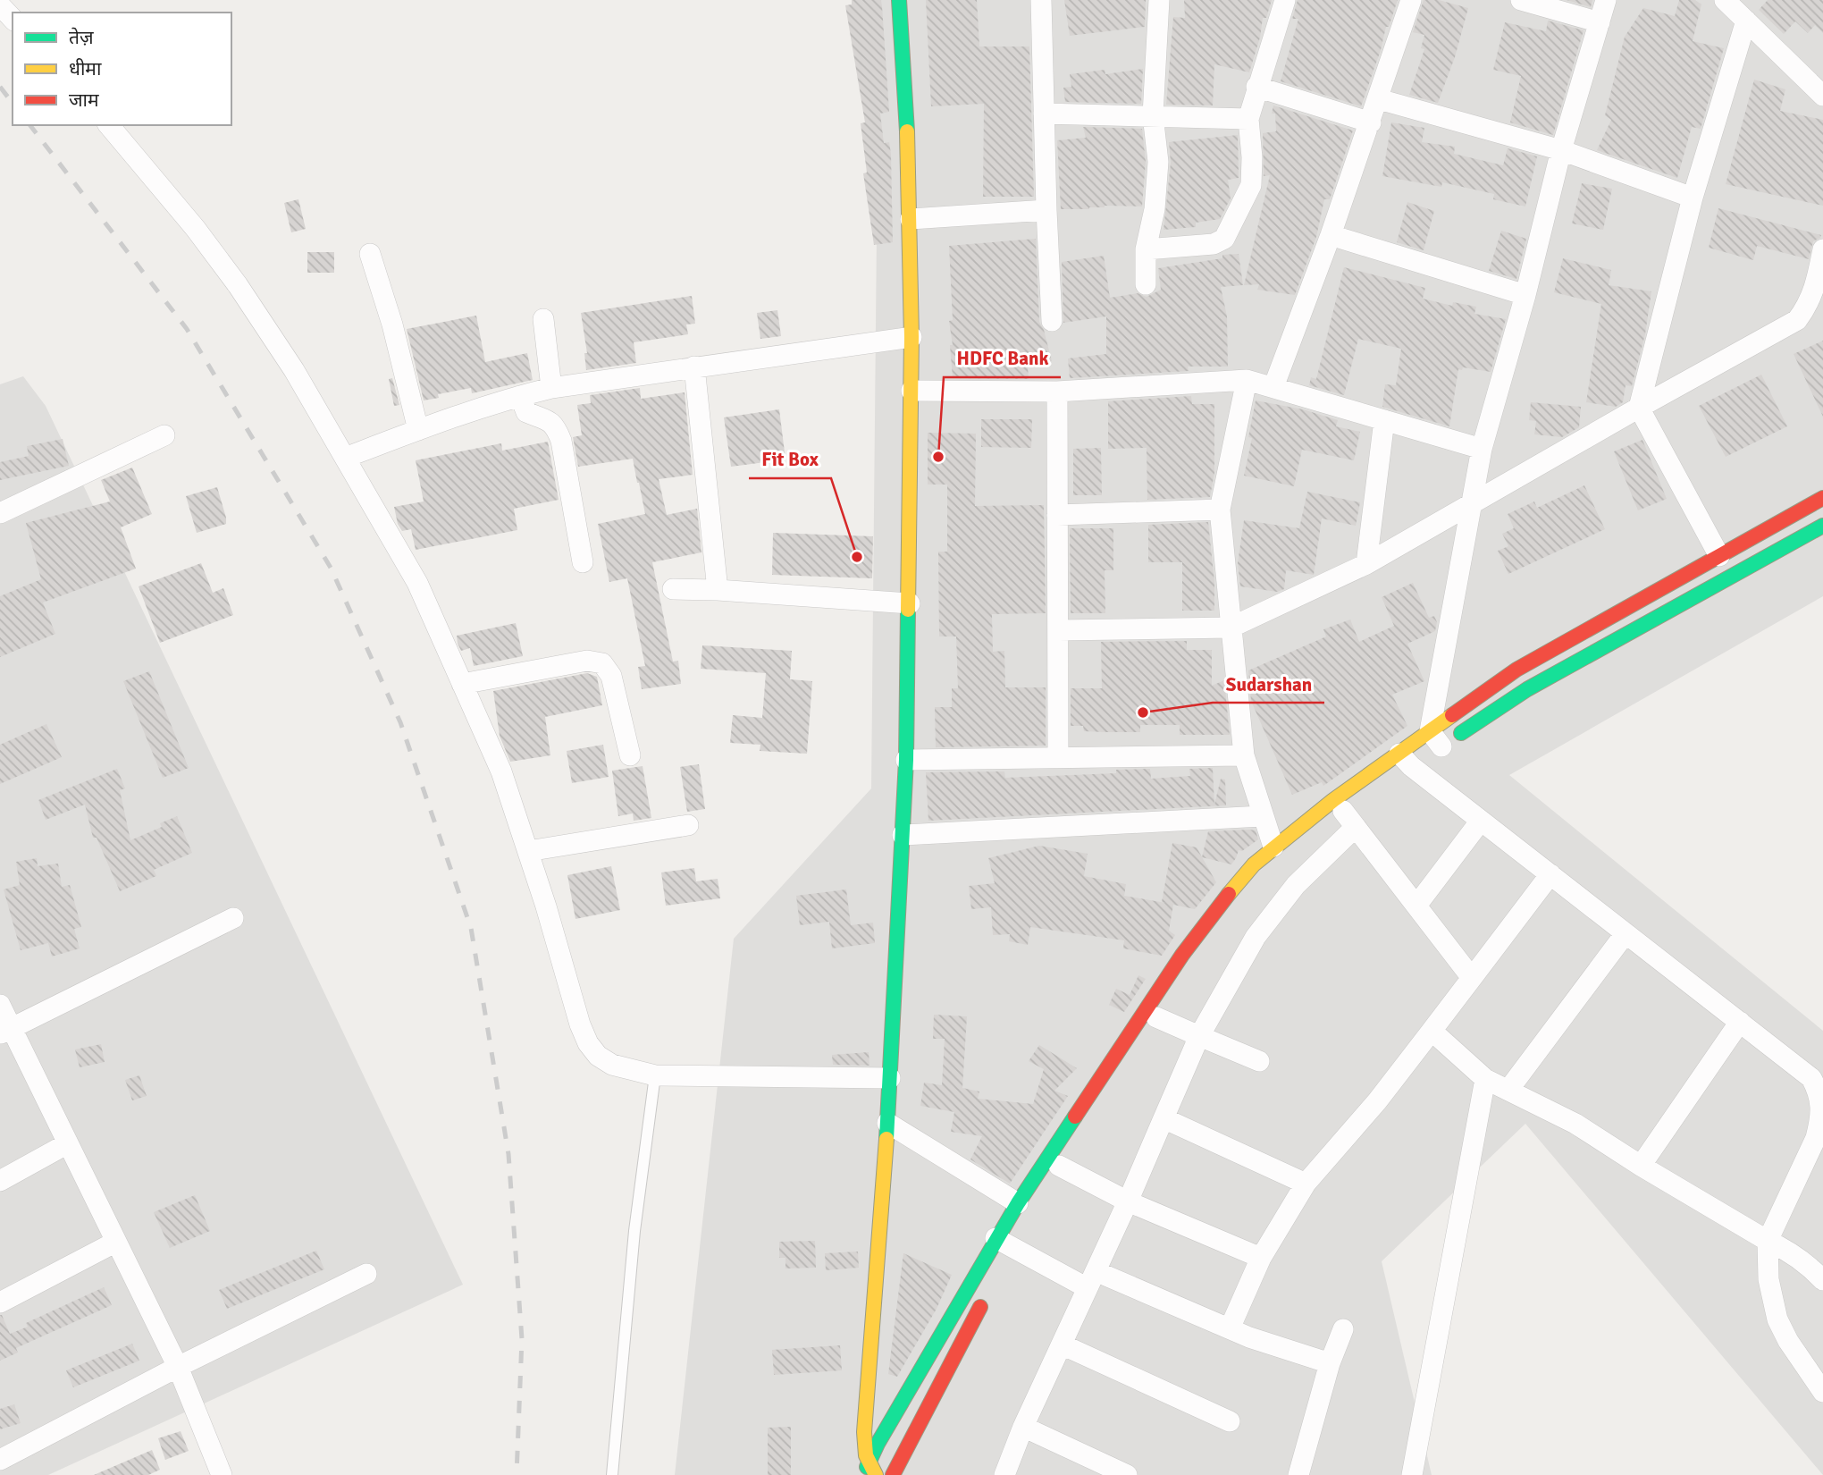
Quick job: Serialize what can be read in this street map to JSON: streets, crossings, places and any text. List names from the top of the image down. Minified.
{"places":["HDFC Bank","Fit Box","Sudarshan"],"legend":["तेज़","धीमा","जाम"]}
